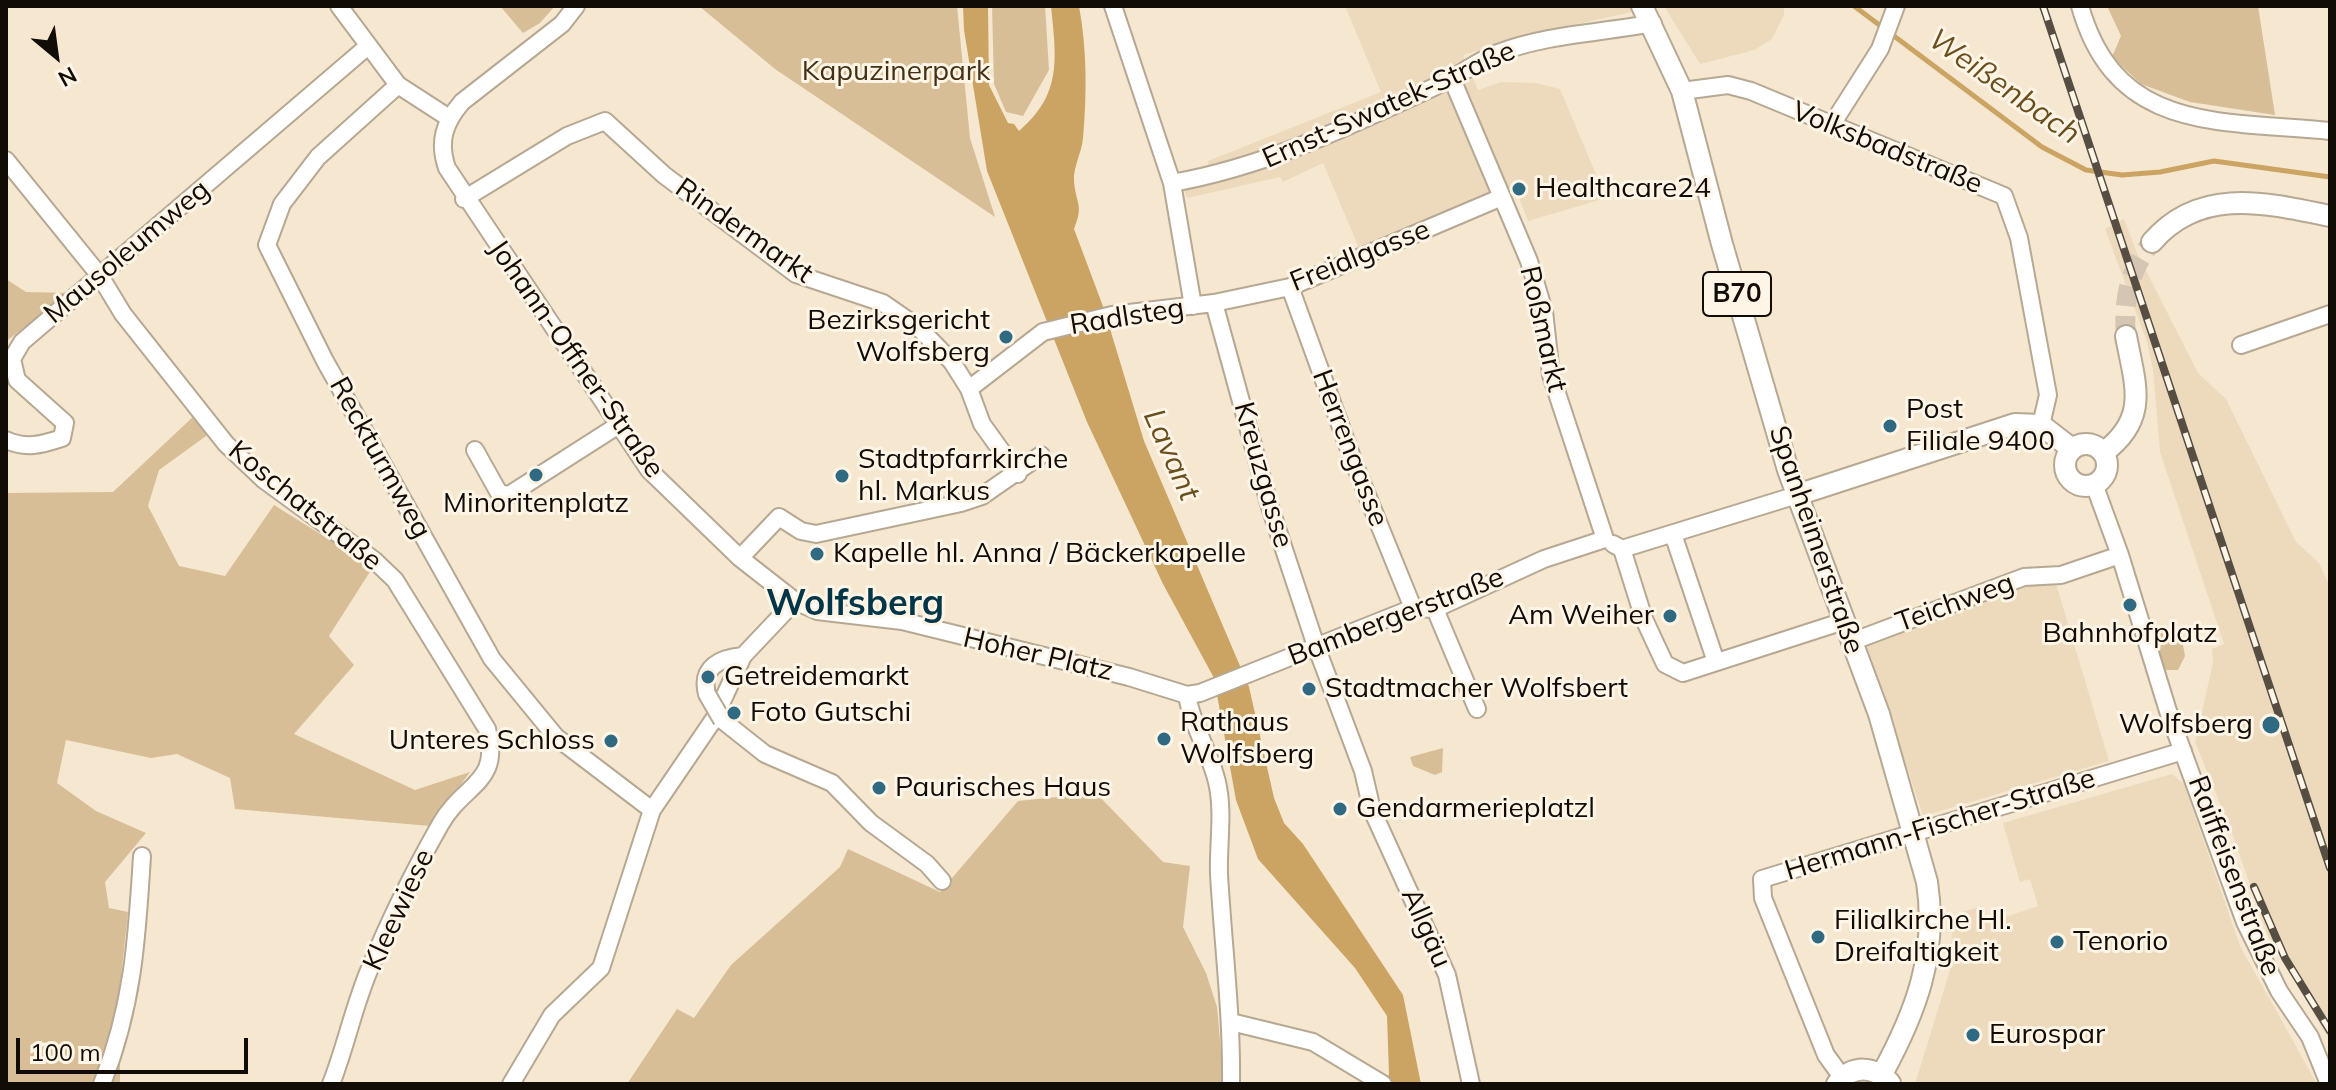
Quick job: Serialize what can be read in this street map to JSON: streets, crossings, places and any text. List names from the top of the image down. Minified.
{"streets":{"main road":["B70","Spanheimerstraße"],"street":["Ernst-Swatek-Straße","Volksbadstraße","Rindermarkt","Mausoleumweg","Freidlgasse","Radlsteg","Roßmarkt","Johann-Offner-Straße","Herrengasse","Reckturmweg","Kreuzgasse","Koschatstraße","Teichweg","Bambergerstraße","Hoher Platz","Hermann-Fischer-Straße","Raiffeisenstraße","Kleewiese","Allgäu"]},"crossings":[["Ernst-Swatek-Straße","Roßmarkt"],["Ernst-Swatek-Straße","Spanheimerstraße"],["Volksbadstraße","Spanheimerstraße"],["Rindermarkt","Radlsteg"],["Rindermarkt","Johann-Offner-Straße"],["Mausoleumweg","Koschatstraße"],["Freidlgasse","Radlsteg"],["Freidlgasse","Roßmarkt"],["Freidlgasse","Herrengasse"],["Freidlgasse","Kreuzgasse"],["B70","Spanheimerstraße"],["B70","Hermann-Fischer-Straße"],["Radlsteg","Kreuzgasse"],["Roßmarkt","Bambergerstraße"],["Johann-Offner-Straße","Hoher Platz"],["Herrengasse","Bambergerstraße"],["Kreuzgasse","Bambergerstraße"],["Kreuzgasse","Allgäu"],["Koschatstraße","Kleewiese"],["Spanheimerstraße","Teichweg"],["Spanheimerstraße","Hermann-Fischer-Straße"],["Bambergerstraße","Hoher Platz"],["Hermann-Fischer-Straße","Raiffeisenstraße"]],"districts":["Wolfsberg"],"water":["Weißenbach","Lavant"],"parks":["Kapuzinerpark"],"places":["Healthcare24","Bezirksgericht Wolfsberg","Post Filiale 9400","Minoritenplatz","Stadtpfarrkirche hl. Markus","Kapelle hl. Anna / Bäckerkapelle","Bahnhofplatz","Am Weiher","Getreidemarkt","Stadtmacher Wolfsbert","Foto Gutschi","Wolfsberg","Rathaus Wolfsberg","Unteres Schloss","Paurisches Haus","Gendarmerieplatzl","Filialkirche Hl. Dreifaltigkeit","Tenorio","Eurospar"],"scale_bar":"100 m","north":"bottom right"}
